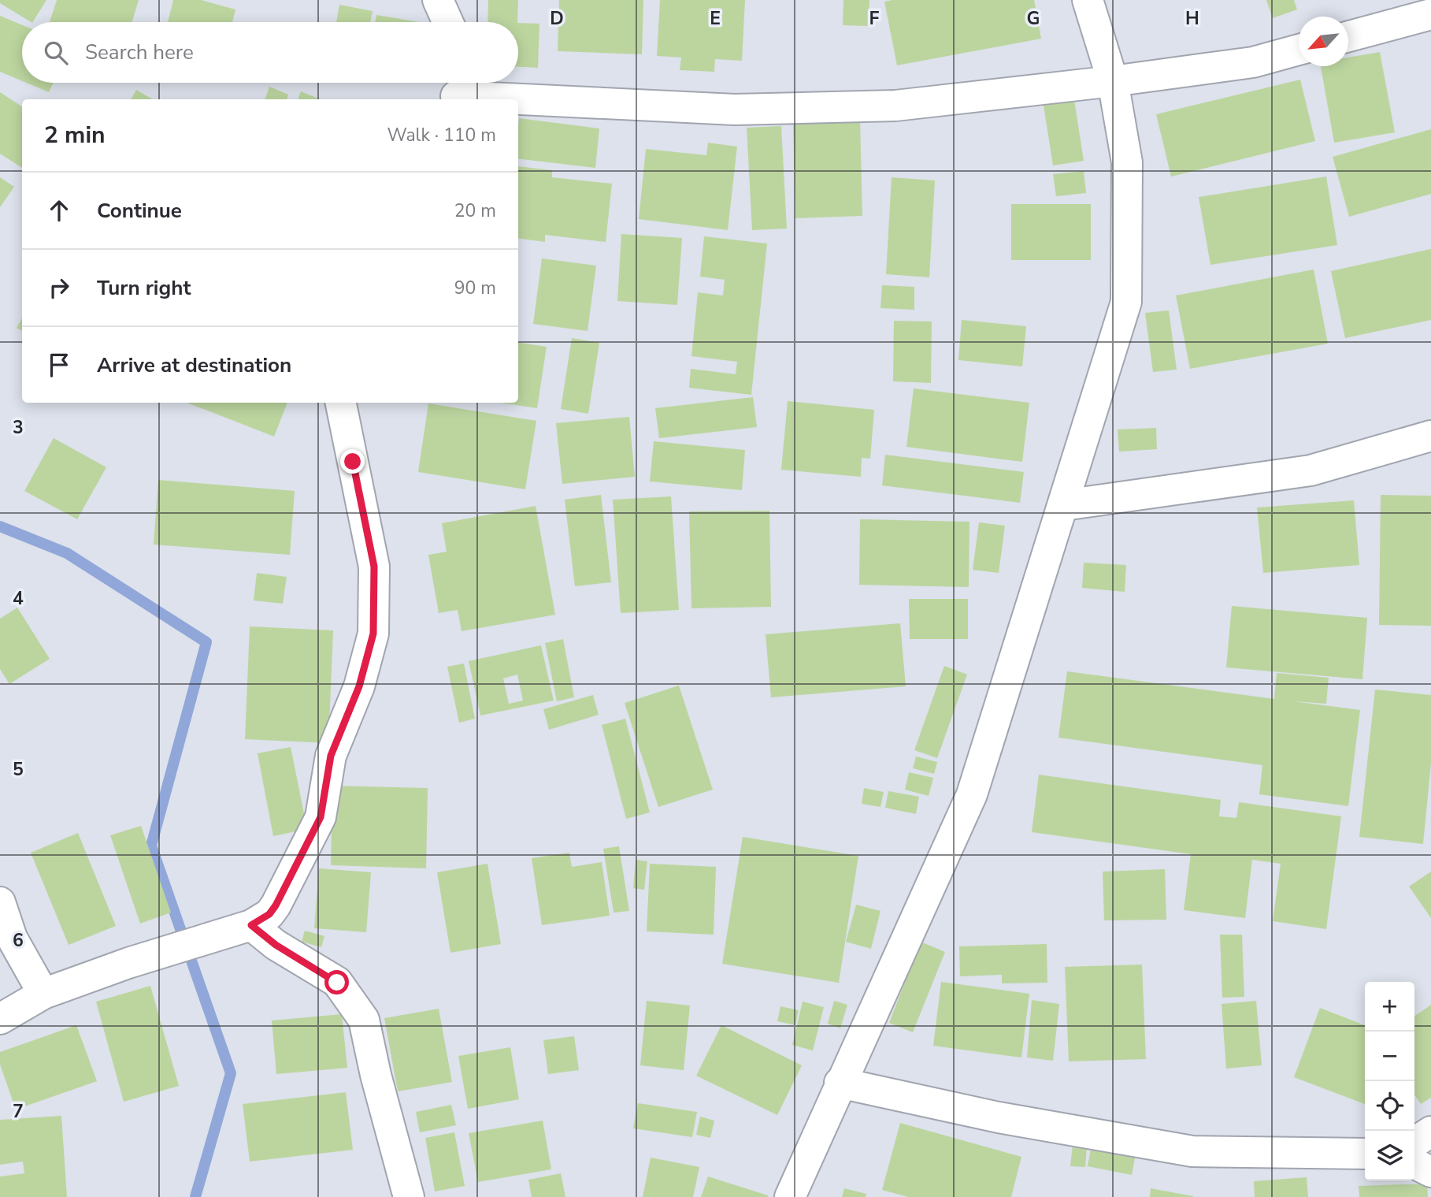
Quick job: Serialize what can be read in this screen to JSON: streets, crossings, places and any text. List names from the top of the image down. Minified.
{"north":"bottom left","page":{"search":"Search here","heading":["2 min","Walk · 110 m"],"list":[["Continue","20 m"],["Turn right","90 m"],"Arrive at destination"],"map_buttons":["+","−"]},"grid":{"columns":["D","E","F","G","H"],"rows":["3","4","5","6","7"]}}
